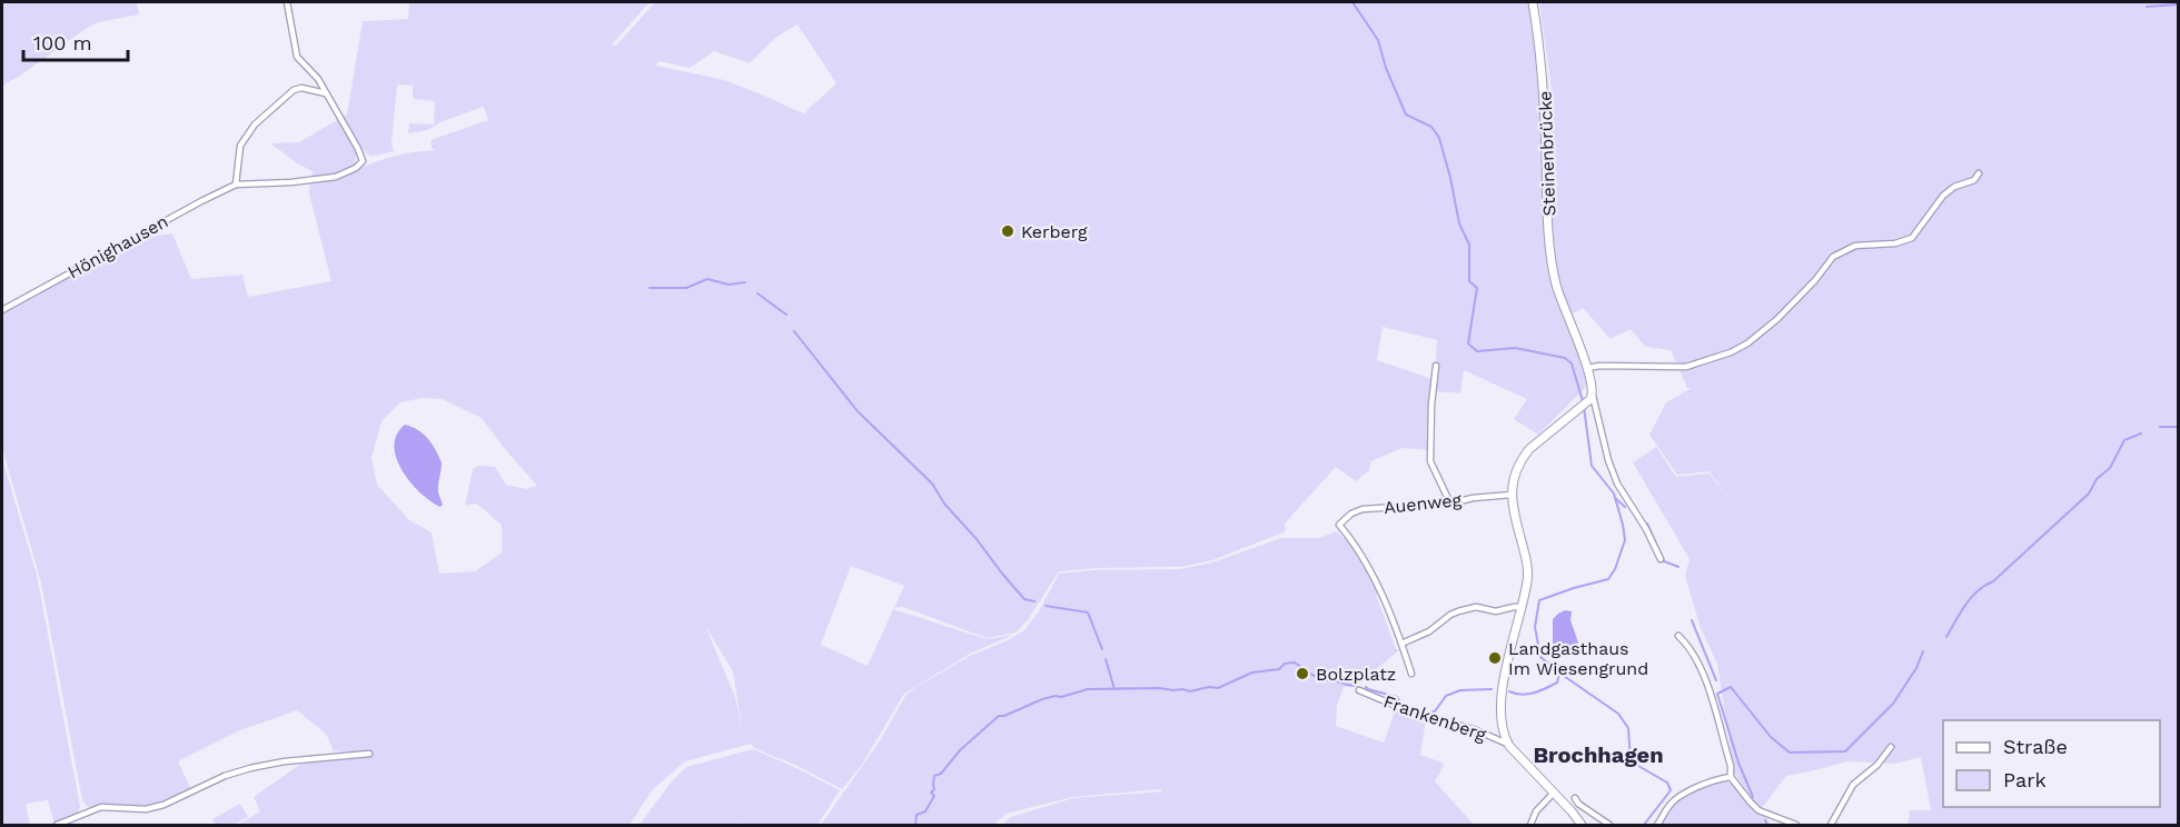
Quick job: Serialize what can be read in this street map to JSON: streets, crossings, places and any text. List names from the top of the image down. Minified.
{"streets":{"main road":["Steinenbrücke"],"street":["Hönighausen","Auenweg","Frankenberg"]},"districts":["Brochhagen"],"places":["Kerberg","Landgasthaus Im Wiesengrund","Bolzplatz"],"legend":["Straße","Park"],"scale_bar":"100 m"}
